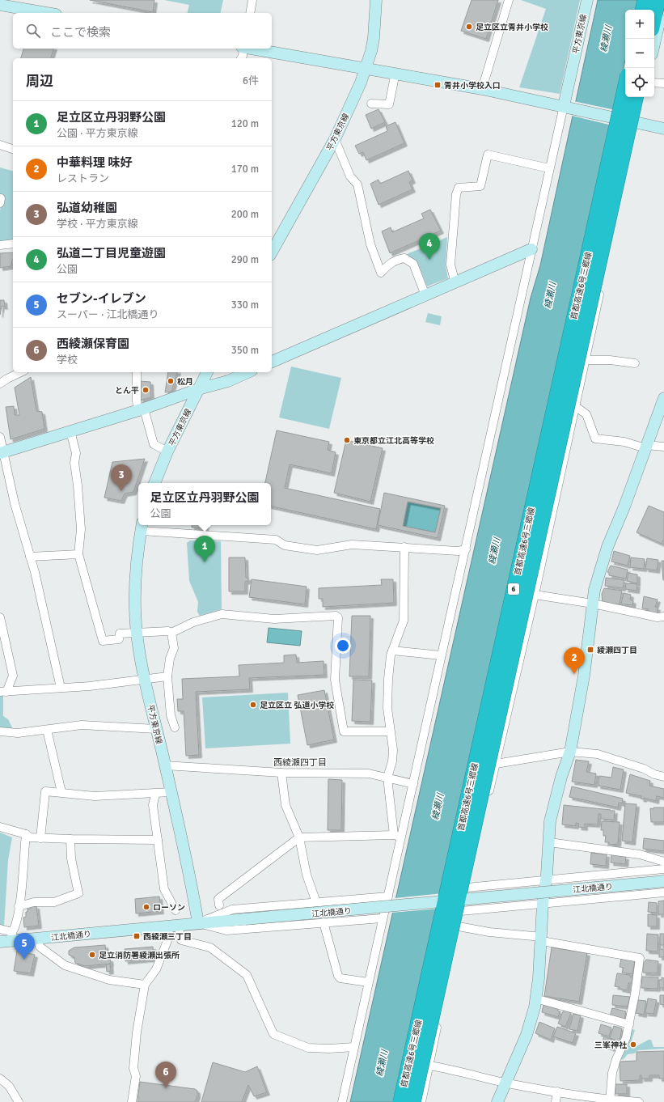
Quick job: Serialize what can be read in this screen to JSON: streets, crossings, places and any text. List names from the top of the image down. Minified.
{"streets":{"highway":["首都高速6号三郷線","6"],"street":["平方東京線","江北橋通り"]},"crossings":[["平方東京線","江北橋通り"]],"districts":["西綾瀬四丁目"],"water":["綾瀬川"],"places":{"other":["足立区立青井小学校","松月","とん平","東京都立江北高等学校","足立区立 弘道小学校","ローソン","足立消防署綾瀬出張所","三峯神社"],"transit":["青井小学校入口","綾瀬四丁目","西綾瀬三丁目"]},"page":{"map_buttons":["+","−"],"search":"ここで検索","heading":["周辺","6件"],"list":[{"mark":"1","name":"足立区立丹羽野公園","note":"公園 · 平方東京線","value":"120 m"},{"mark":"2","name":"中華料理 味好","note":"レストラン","value":"170 m"},{"mark":"3","name":"弘道幼稚園","note":"学校 · 平方東京線","value":"200 m"},{"mark":"4","name":"弘道二丁目児童遊園","note":"公園","value":"290 m"},{"mark":"5","name":"セブン-イレブン","note":"スーパー · 江北橋通り","value":"330 m"},{"mark":"6","name":"西綾瀬保育園","note":"学校","value":"350 m"}],"pins":["4","3","1","2","5","6"],"popup":["足立区立丹羽野公園","公園"]}}
